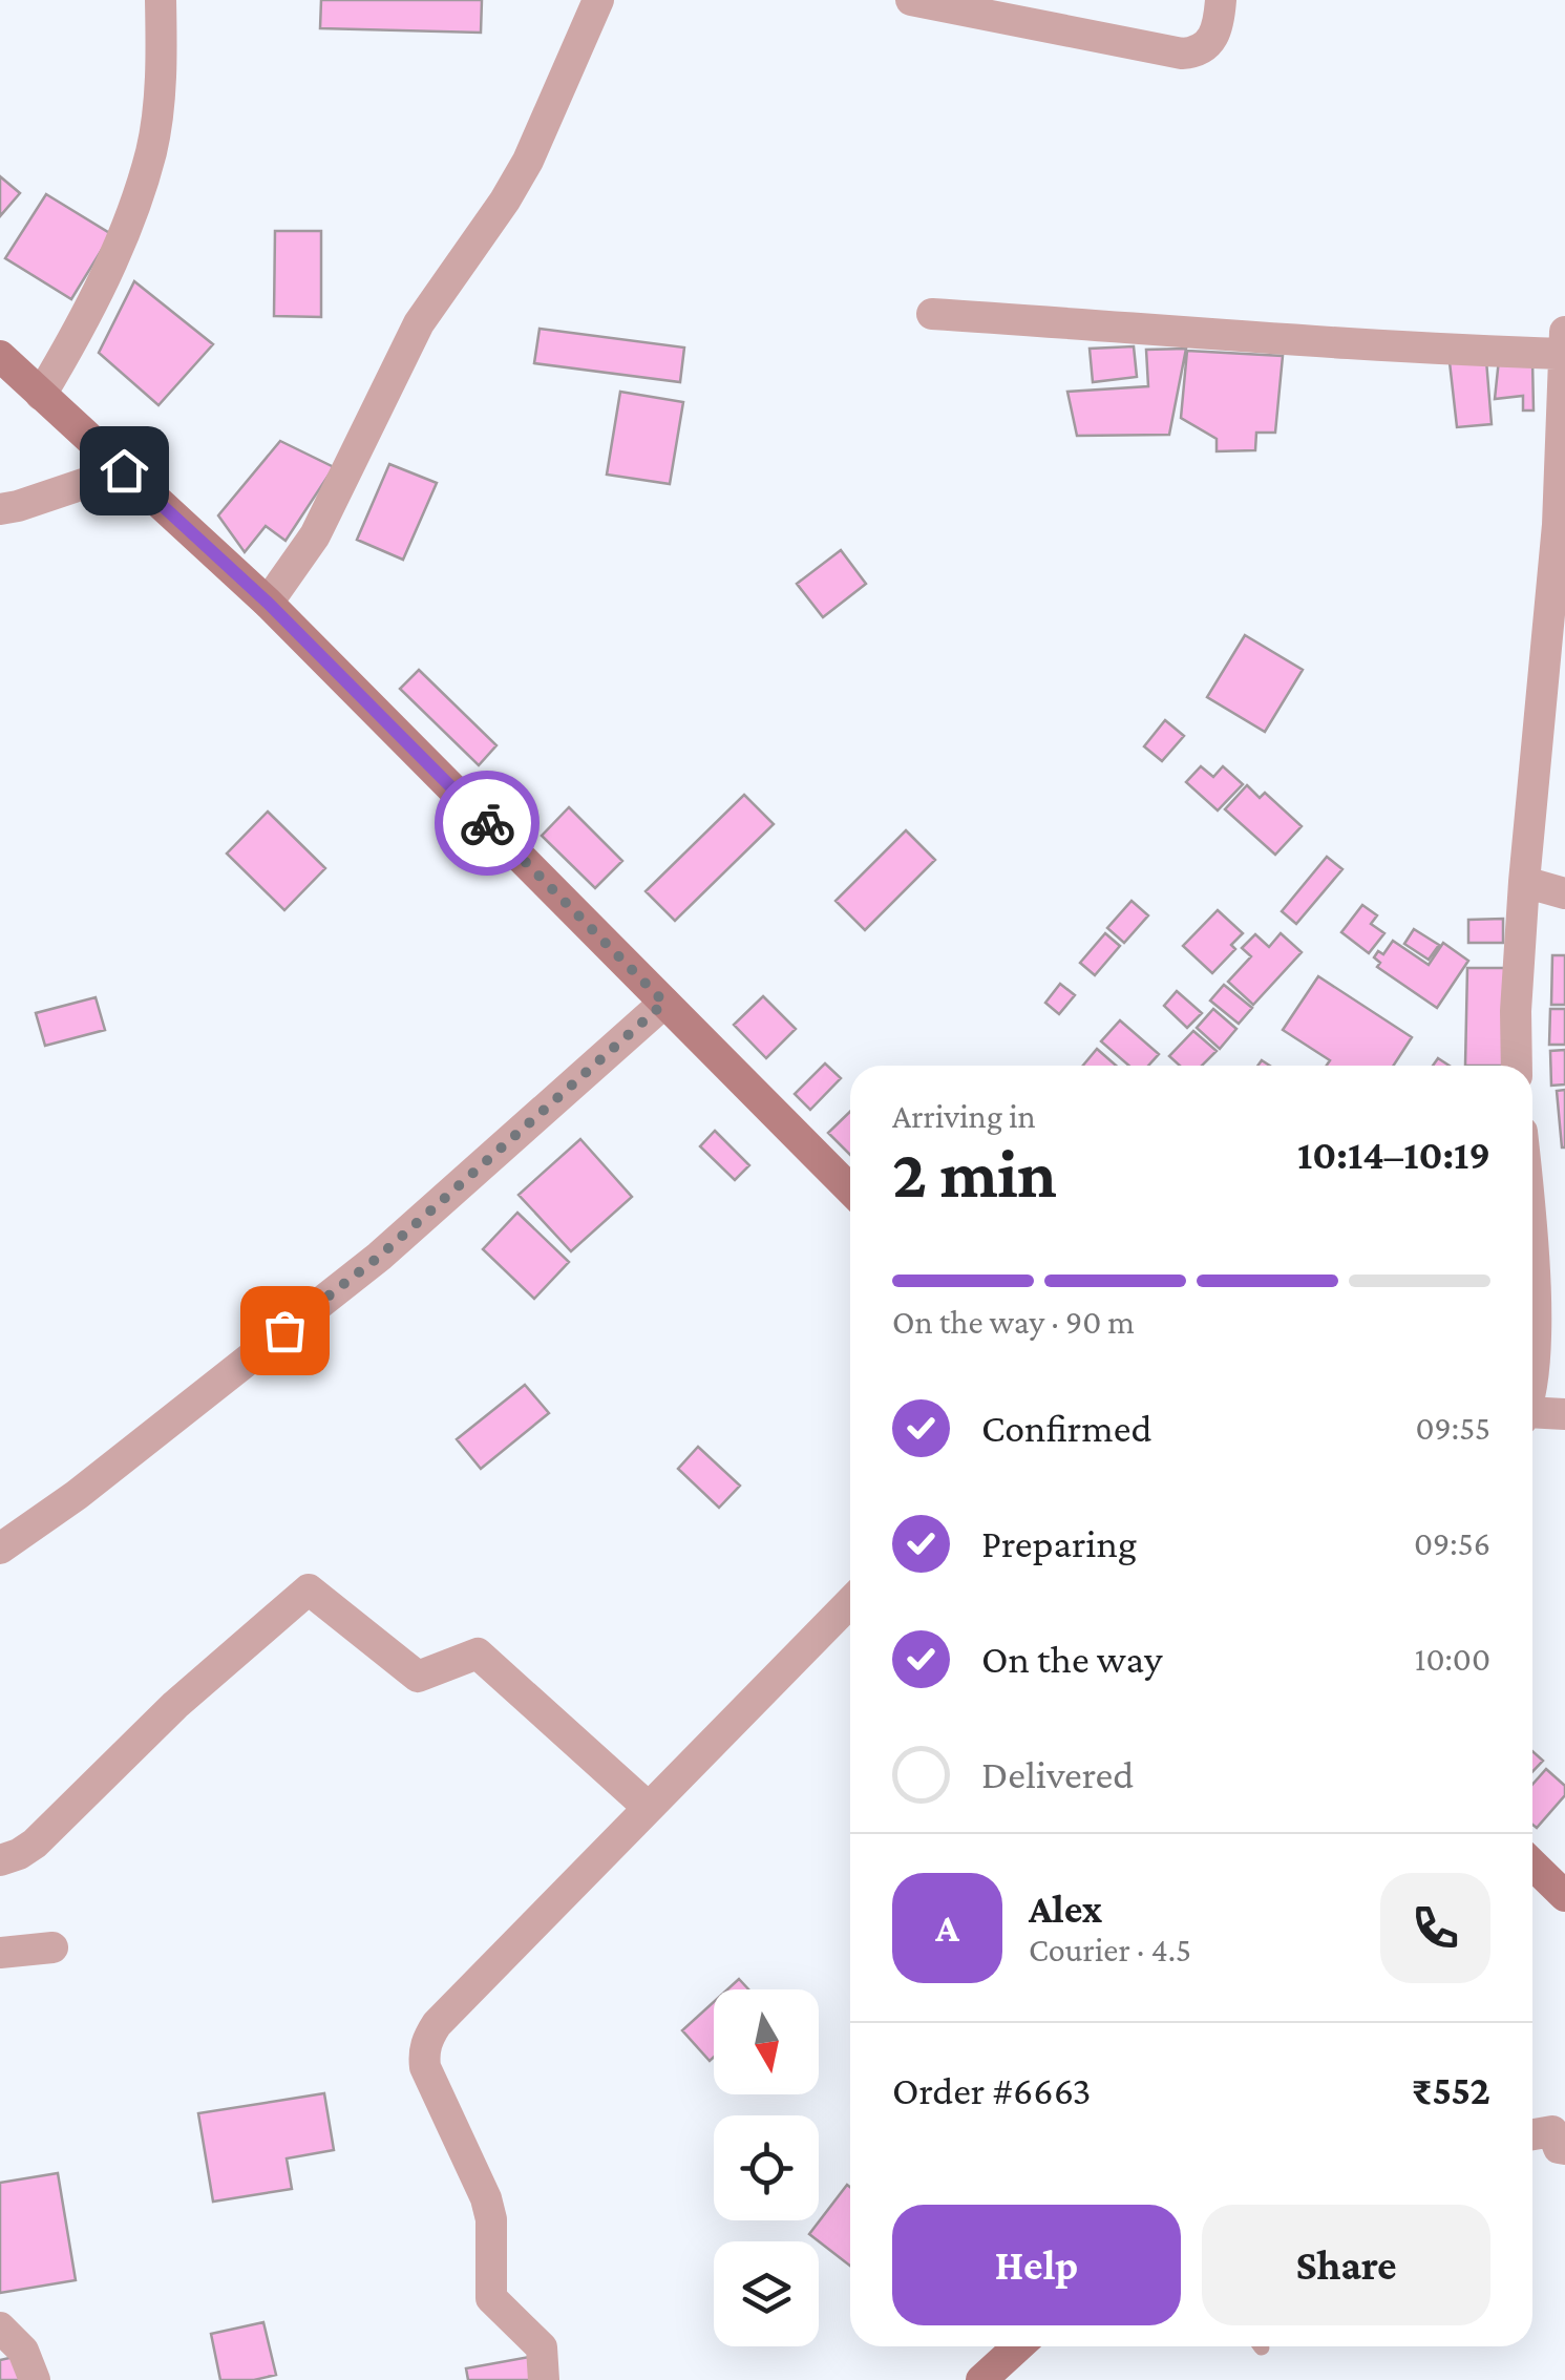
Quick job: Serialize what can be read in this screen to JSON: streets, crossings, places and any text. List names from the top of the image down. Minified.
{"north":"bottom","page":{"heading":["2 min","Arriving in","10:14–10:19"],"panel":["Alex","Courier · 4.5","Order #6663","₹552"],"bar":"On the way · 90 m","list":[["Confirmed","09:55"],["Preparing","09:56"],["On the way","10:00"],"Delivered"],"round":"A","buttons":["Help","Share"]}}
